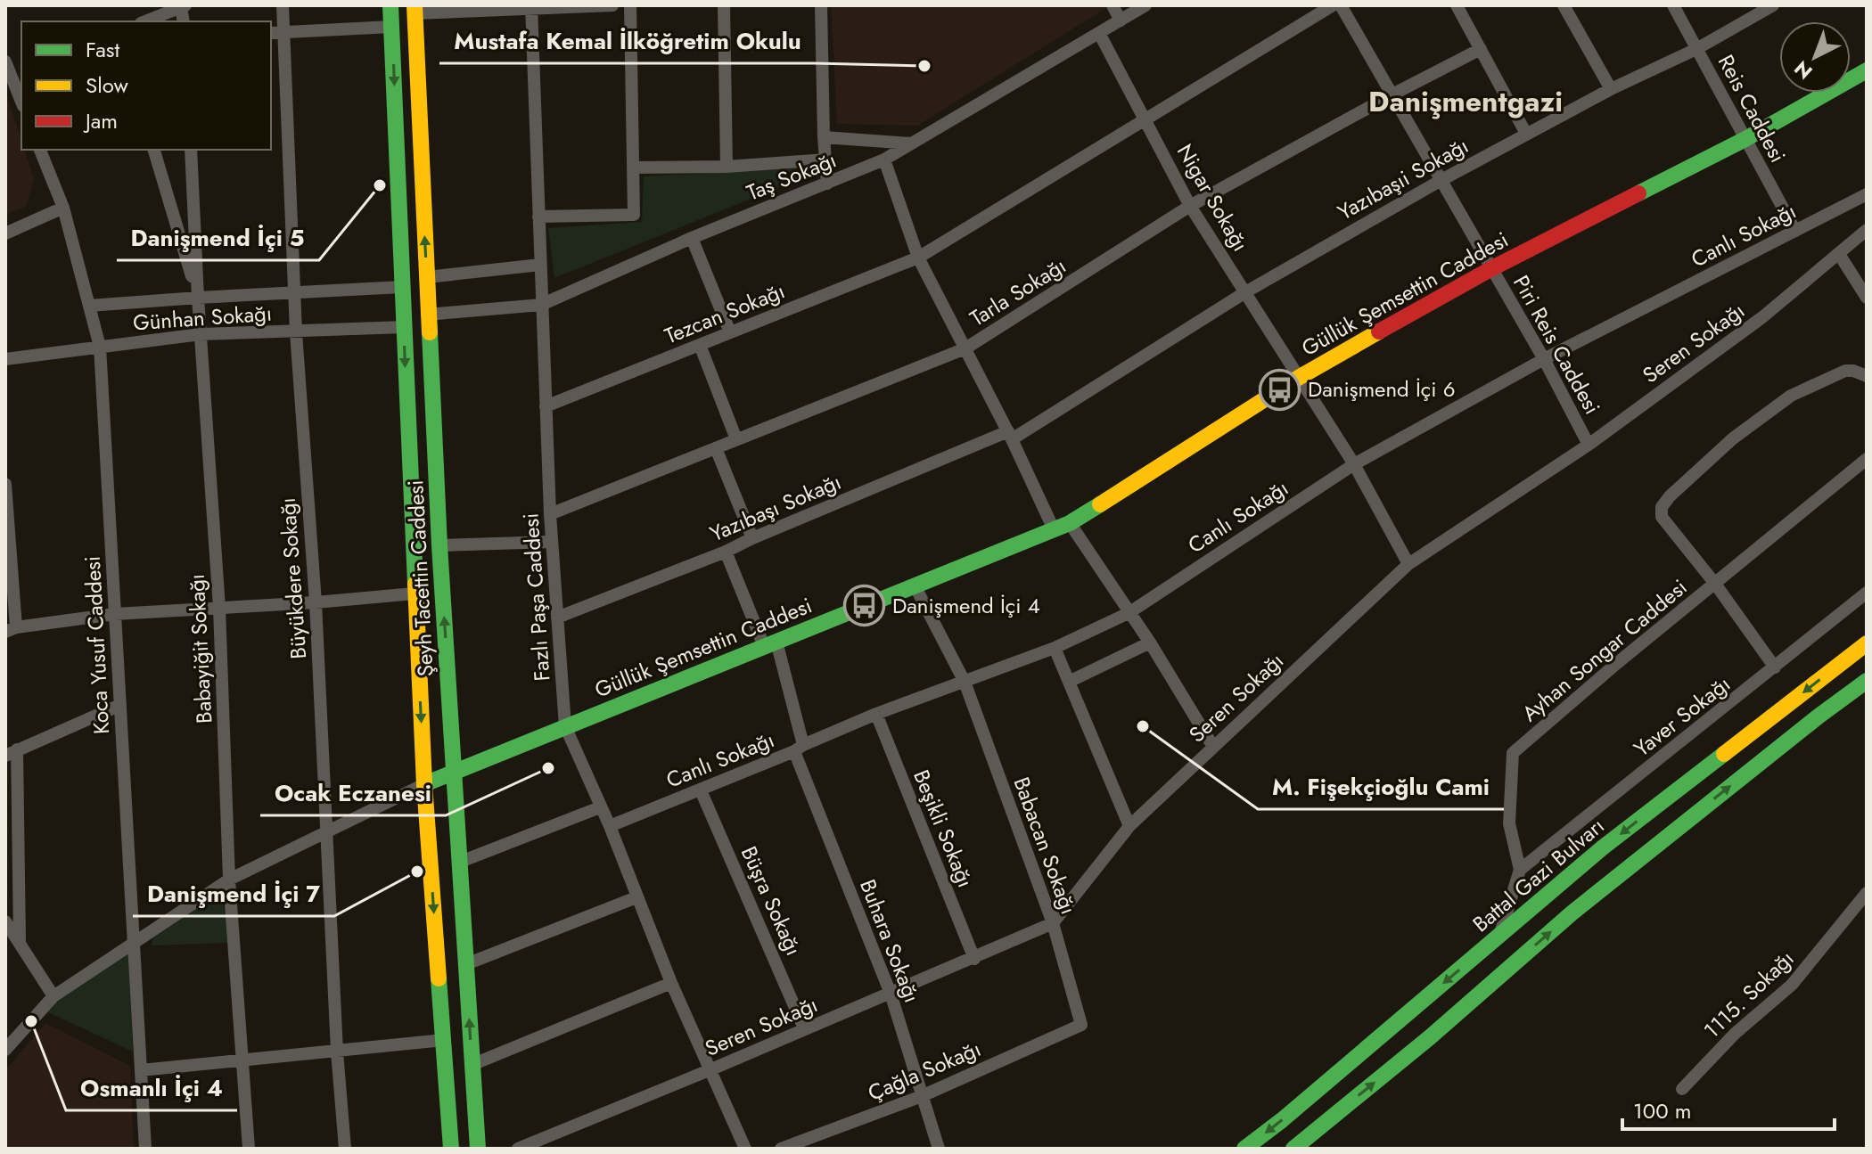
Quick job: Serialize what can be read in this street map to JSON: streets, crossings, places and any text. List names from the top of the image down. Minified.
{"streets":{"street":["Reis Caddesi","Taş Sokağı","Yazıbaşıi Sokağı","Nigar Sokağı","Canlı Sokağı","Tarla Sokağı","Güllük Şemsettin Caddesi","Tezcan Sokağı","Günhan Sokağı","Seren Sokağı","Piri Reis Caddesi","Yazıbaşı Sokağı","Büyükdere Sokağı","Şeyh Tacettin Caddesi","Fazlı Paşa Caddesi","Koca Yusuf Caddesi","Babayiğit Sokağı","Ayhan Songar Caddesi","Yaver Sokağı","Beşikli Sokağı","Babacan Sokağı","Battal Gazi Bulvarı","Büşra Sokağı","Buhara Sokağı","1115. Sokağı","Çağla Sokağı"]},"crossings":[["Reis Caddesi","Yazıbaşıi Sokağı"],["Reis Caddesi","Canlı Sokağı"],["Reis Caddesi","Güllük Şemsettin Caddesi"],["Taş Sokağı","Nigar Sokağı"],["Taş Sokağı","Şeyh Tacettin Caddesi"],["Taş Sokağı","Fazlı Paşa Caddesi"],["Yazıbaşıi Sokağı","Nigar Sokağı"],["Yazıbaşıi Sokağı","Piri Reis Caddesi"],["Yazıbaşıi Sokağı","Yazıbaşı Sokağı"],["Nigar Sokağı","Canlı Sokağı"],["Nigar Sokağı","Tarla Sokağı"],["Nigar Sokağı","Güllük Şemsettin Caddesi"],["Nigar Sokağı","Tezcan Sokağı"],["Nigar Sokağı","Seren Sokağı"],["Canlı Sokağı","Piri Reis Caddesi"],["Canlı Sokağı","Fazlı Paşa Caddesi"],["Canlı Sokağı","Beşikli Sokağı"],["Canlı Sokağı","Babacan Sokağı"],["Canlı Sokağı","Büşra Sokağı"],["Canlı Sokağı","Buhara Sokağı"],["Tarla Sokağı","Piri Reis Caddesi"],["Tarla Sokağı","Fazlı Paşa Caddesi"],["Güllük Şemsettin Caddesi","Piri Reis Caddesi"],["Güllük Şemsettin Caddesi","Şeyh Tacettin Caddesi"],["Güllük Şemsettin Caddesi","Fazlı Paşa Caddesi"],["Güllük Şemsettin Caddesi","Babacan Sokağı"],["Güllük Şemsettin Caddesi","Buhara Sokağı"],["Tezcan Sokağı","Fazlı Paşa Caddesi"],["Günhan Sokağı","Büyükdere Sokağı"],["Günhan Sokağı","Şeyh Tacettin Caddesi"],["Günhan Sokağı","Koca Yusuf Caddesi"],["Günhan Sokağı","Babayiğit Sokağı"],["Seren Sokağı","Piri Reis Caddesi"],["Seren Sokağı","Fazlı Paşa Caddesi"],["Seren Sokağı","Beşikli Sokağı"],["Seren Sokağı","Babacan Sokağı"],["Seren Sokağı","Büşra Sokağı"],["Seren Sokağı","Buhara Sokağı"],["Yazıbaşı Sokağı","Fazlı Paşa Caddesi"],["Yazıbaşı Sokağı","Buhara Sokağı"],["Ayhan Songar Caddesi","Yaver Sokağı"],["Babacan Sokağı","Çağla Sokağı"],["Buhara Sokağı","Çağla Sokağı"]],"districts":["Danişmentgazi"],"places":{"other":["Mustafa Kemal İlköğretim Okulu","Danişmend İçi 5","M. Fişekçioğlu Cami","Ocak Eczanesi","Danişmend İçi 7","Osmanlı İçi 4"],"bus stop":["Danişmend İçi 6","Danişmend İçi 4"]},"legend":["Fast","Slow","Jam"],"scale_bar":"100 m","north":"bottom left"}
